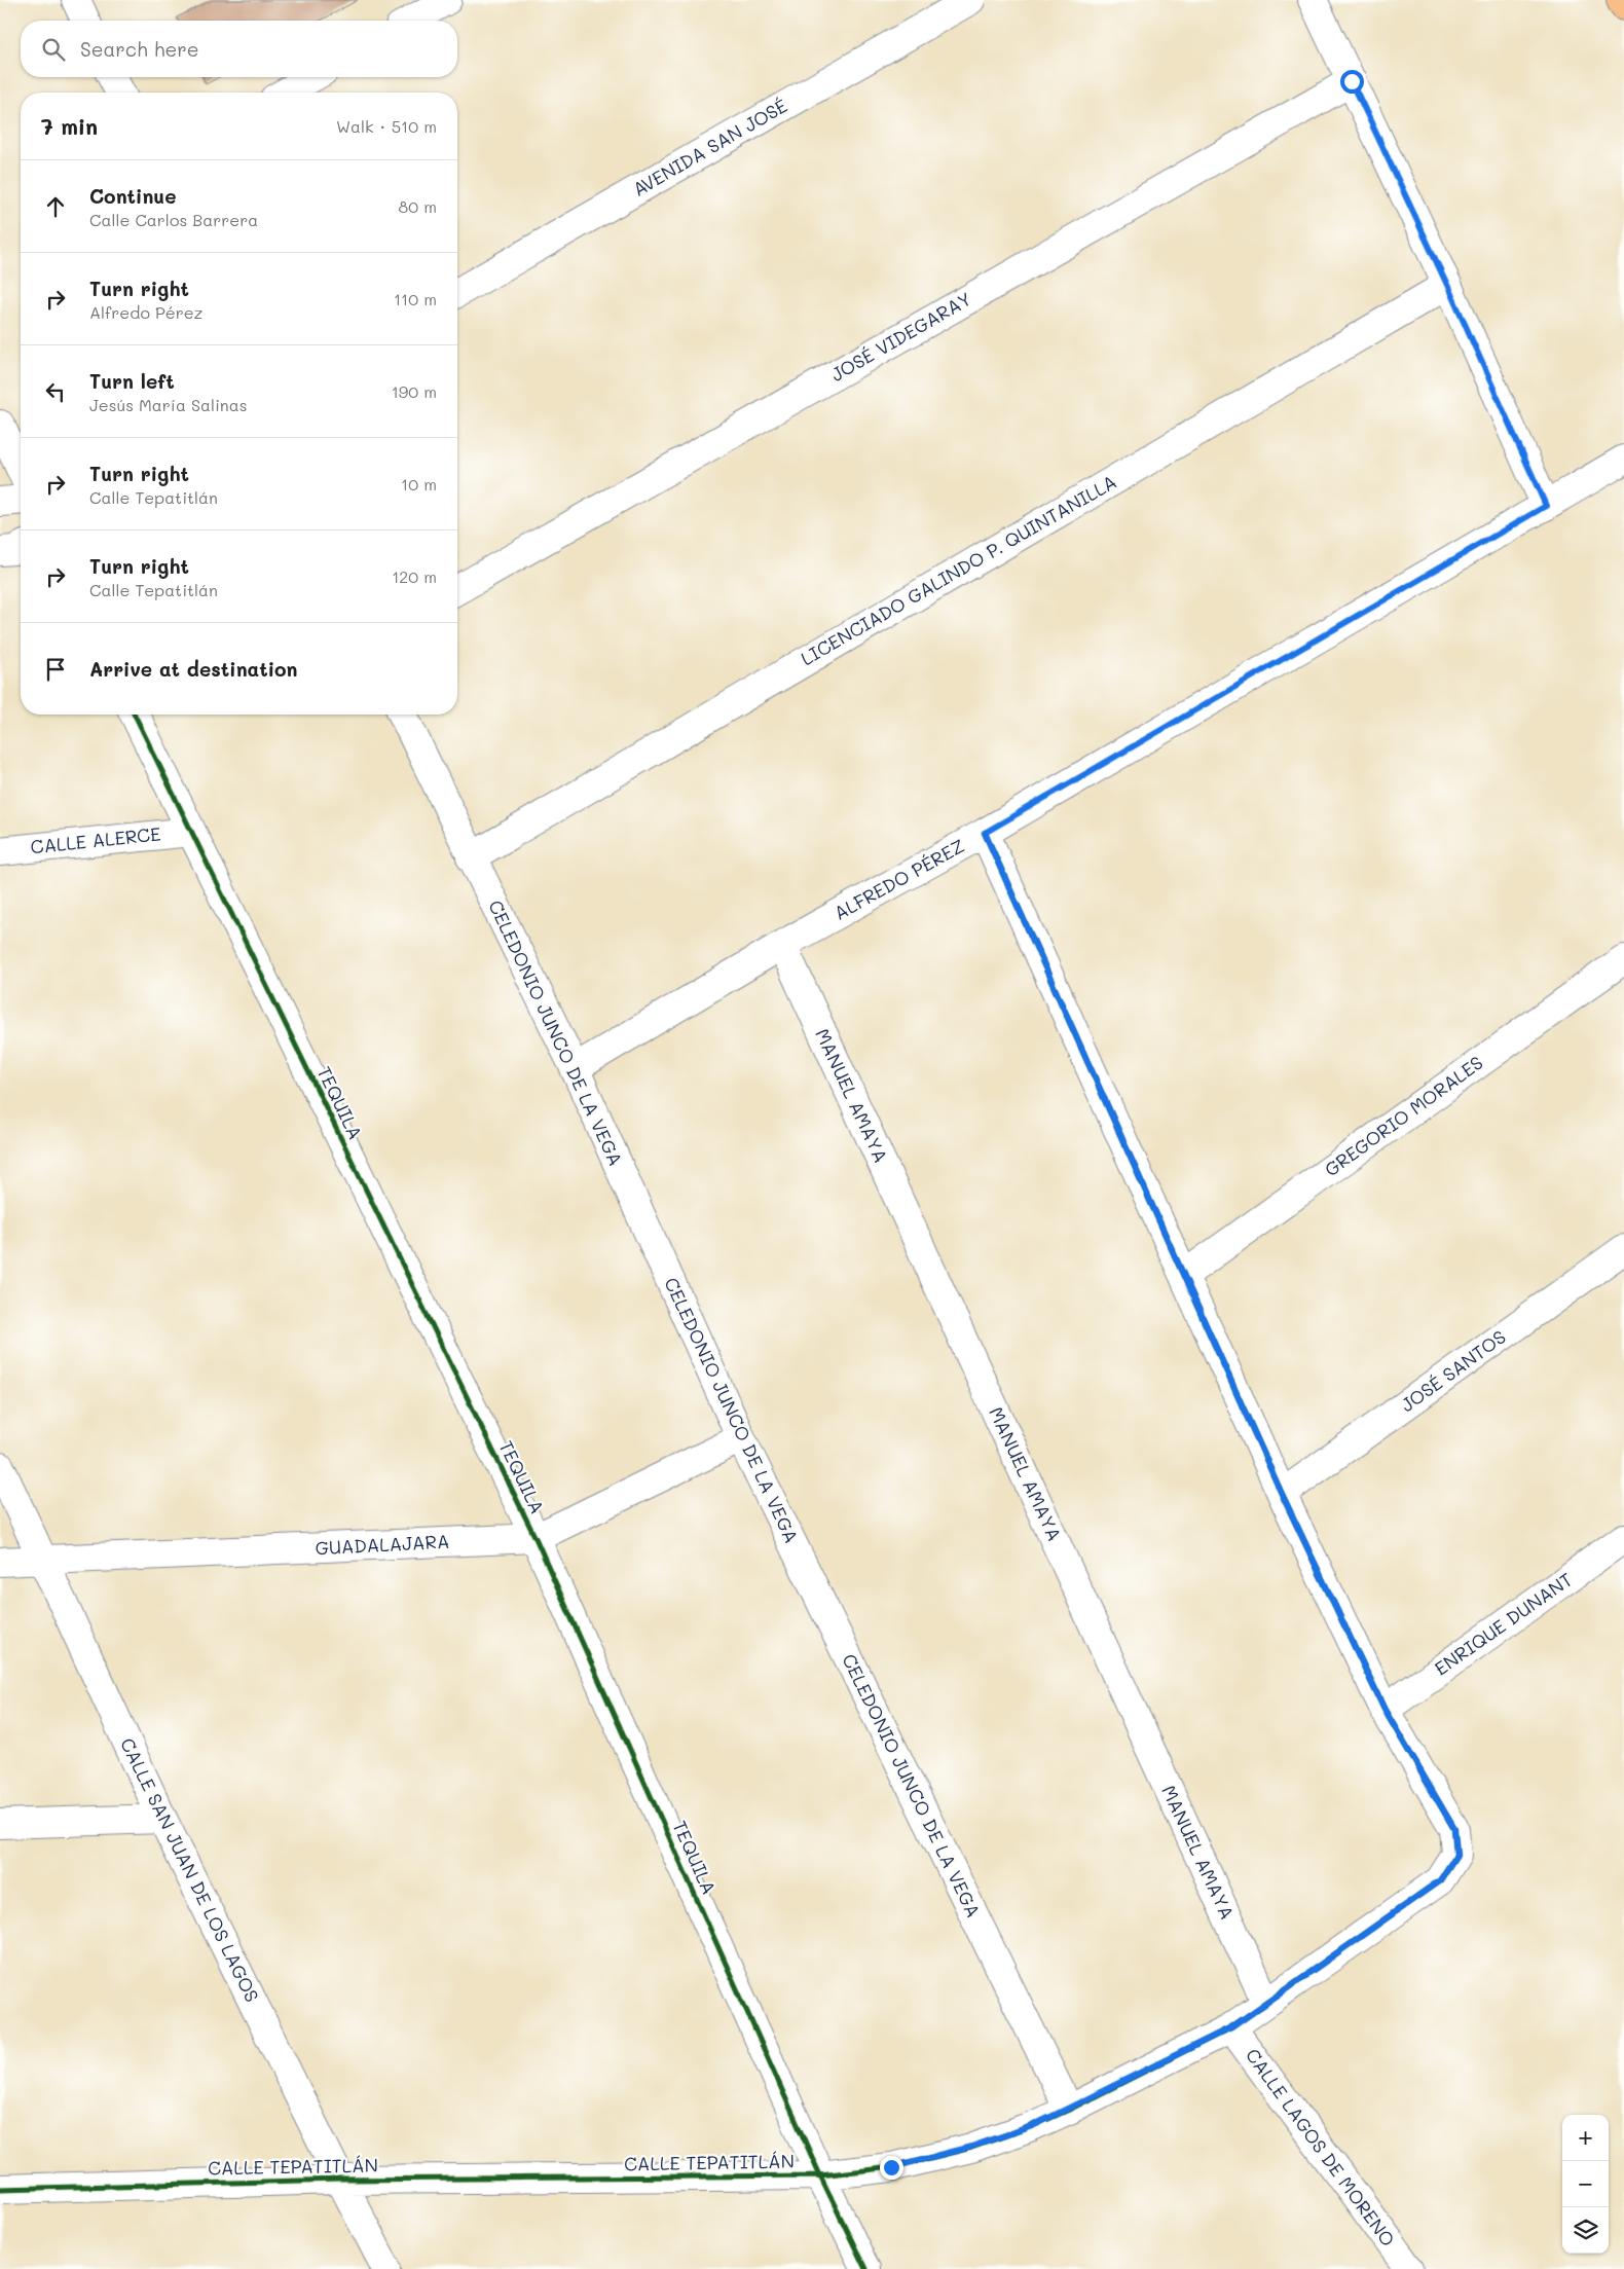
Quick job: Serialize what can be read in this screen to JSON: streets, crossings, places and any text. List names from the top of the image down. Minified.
{"streets":{"street":["AVENIDA SAN JOSÉ","JOSÉ VIDEGARAY","LICENCIADO GALINDO P. QUINTANILLA","CALLE ALERCE","ALFREDO PÉREZ","CELEDONIO JUNCO DE LA VEGA","MANUEL AMAYA","TEQUILA","GREGORIO MORALES","JOSÉ SANTOS","GUADALAJARA","ENRIQUE DUNANT","CALLE SAN JUAN DE LOS LAGOS","CALLE LAGOS DE MORENO","CALLE TEPATITLÁN"]},"crossings":[["LICENCIADO GALINDO P. QUINTANILLA","CELEDONIO JUNCO DE LA VEGA"],["CALLE ALERCE","TEQUILA"],["ALFREDO PÉREZ","CELEDONIO JUNCO DE LA VEGA"],["ALFREDO PÉREZ","MANUEL AMAYA"],["CELEDONIO JUNCO DE LA VEGA","GUADALAJARA"],["CELEDONIO JUNCO DE LA VEGA","CALLE TEPATITLÁN"],["MANUEL AMAYA","CALLE TEPATITLÁN"],["TEQUILA","GUADALAJARA"],["TEQUILA","CALLE TEPATITLÁN"],["GUADALAJARA","CALLE SAN JUAN DE LOS LAGOS"],["ENRIQUE DUNANT","CALLE TEPATITLÁN"],["CALLE SAN JUAN DE LOS LAGOS","CALLE TEPATITLÁN"],["CALLE LAGOS DE MORENO","CALLE TEPATITLÁN"]],"page":{"search":"Search here","heading":["7 min","Walk · 510 m"],"list":[["Continue","Calle Carlos Barrera","80 m"],["Turn right","Alfredo Pérez","110 m"],["Turn left","Jesús María Salinas","190 m"],["Turn right","Calle Tepatitlán","10 m"],["Turn right","Calle Tepatitlán","120 m"],"Arrive at destination"],"map_buttons":["+","−"]}}
